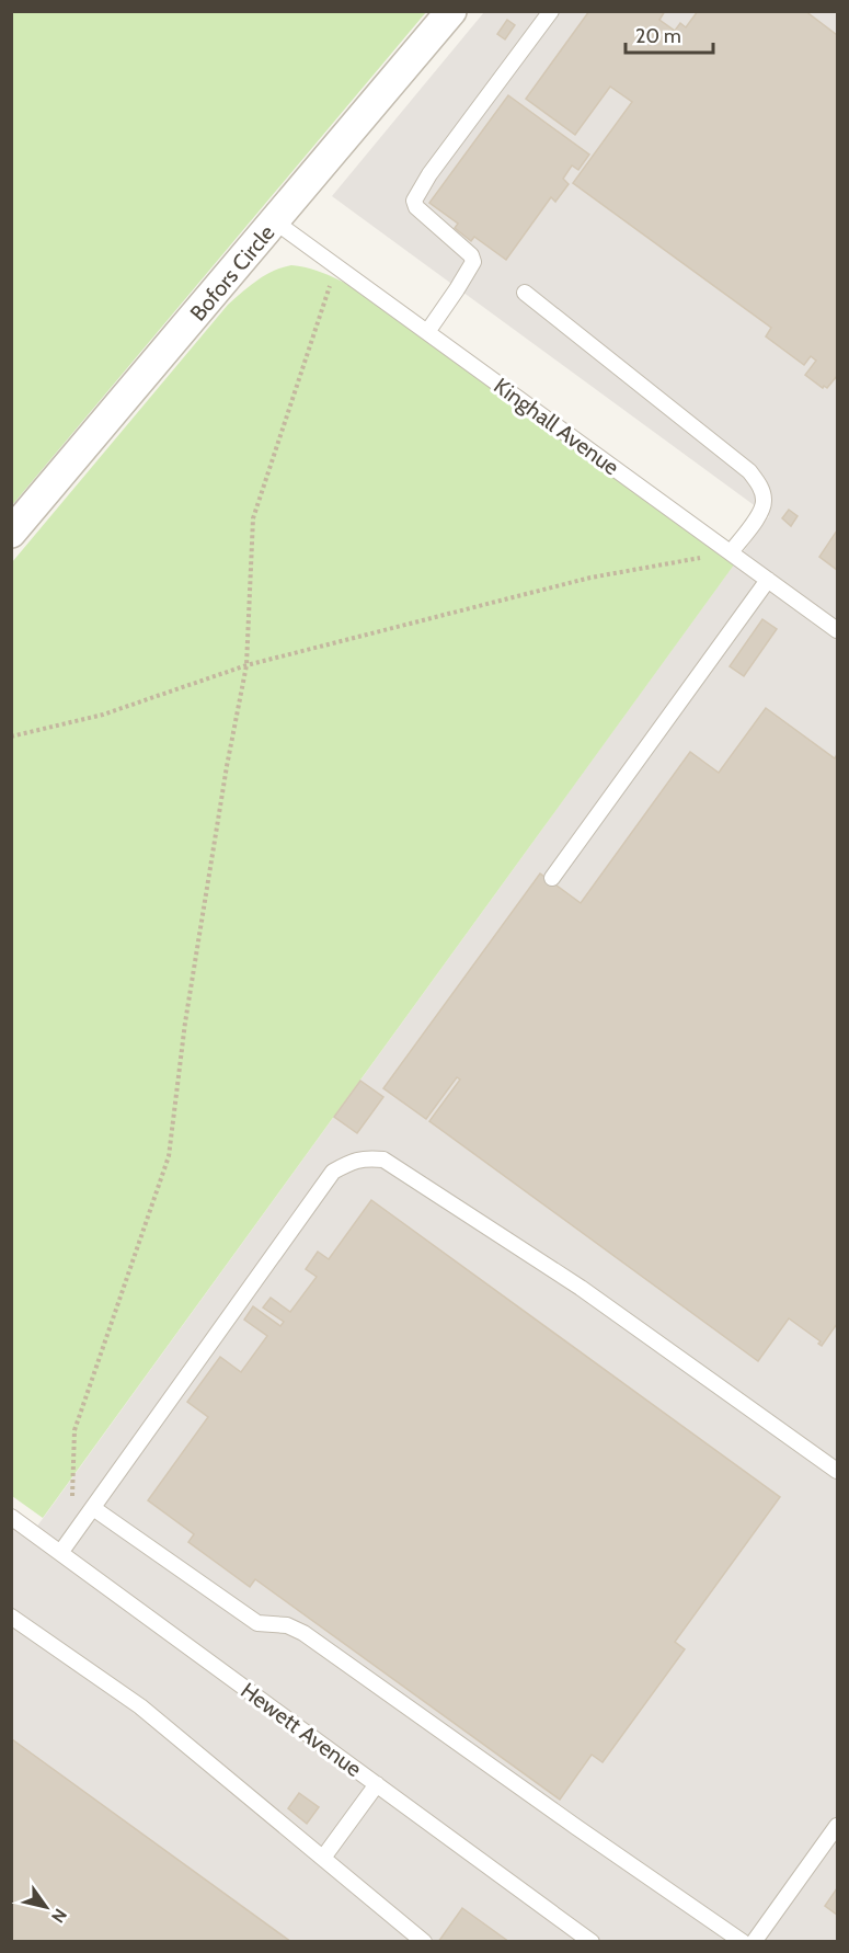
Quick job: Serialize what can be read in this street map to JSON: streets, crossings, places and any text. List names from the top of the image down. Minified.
{"streets":{"street":["Bofors Circle"],"lane":["Kinghall Avenue","Hewett Avenue"]},"crossings":[["Bofors Circle","Kinghall Avenue"]],"scale_bar":"20 m","north":"bottom right"}
